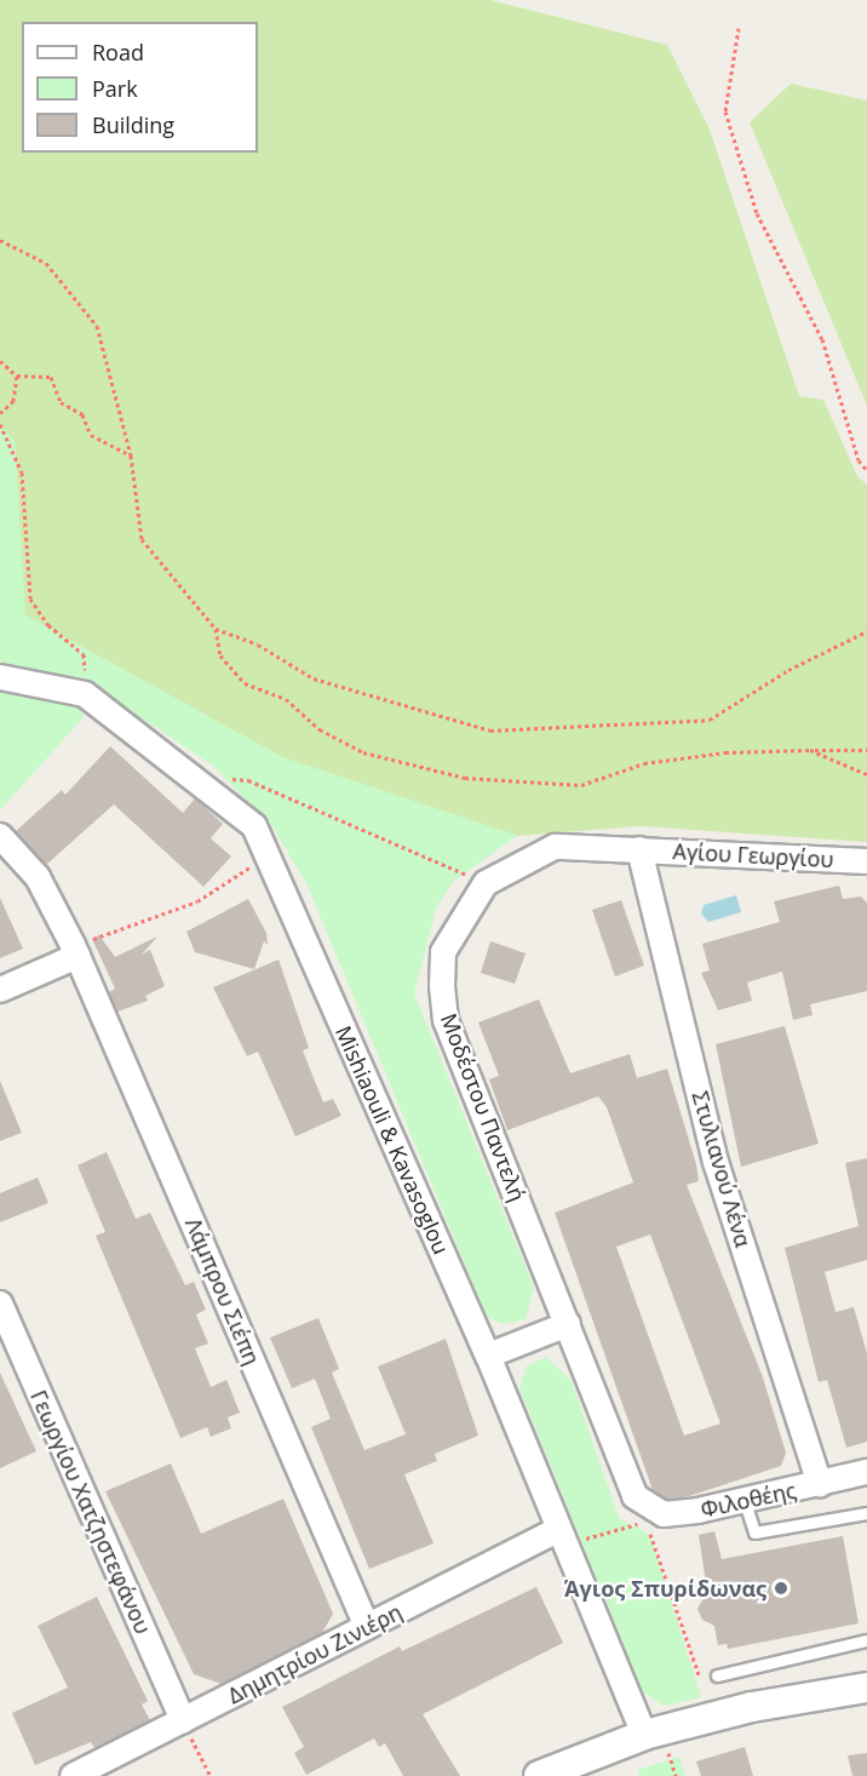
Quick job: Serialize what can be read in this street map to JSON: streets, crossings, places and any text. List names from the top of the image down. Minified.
{"streets":{"street":["Αγίου Γεωργίου","Μοδέστου Παντελή","Mishiaouli & Kavasoglou","Στυλιανού Λένα","Λάμπρου Σιέπη","Φιλοθέης","Γεωργίου Χατζηστεφάνου","Δημητρίου Ζινιέρη"]},"crossings":[["Αγίου Γεωργίου","Στυλιανού Λένα"],["Μοδέστου Παντελή","Φιλοθέης"],["Mishiaouli & Kavasoglou","Δημητρίου Ζινιέρη"],["Στυλιανού Λένα","Φιλοθέης"],["Λάμπρου Σιέπη","Δημητρίου Ζινιέρη"],["Γεωργίου Χατζηστεφάνου","Δημητρίου Ζινιέρη"]],"places":["Άγιος Σπυρίδωνας"],"legend":["Road","Park","Building"]}
